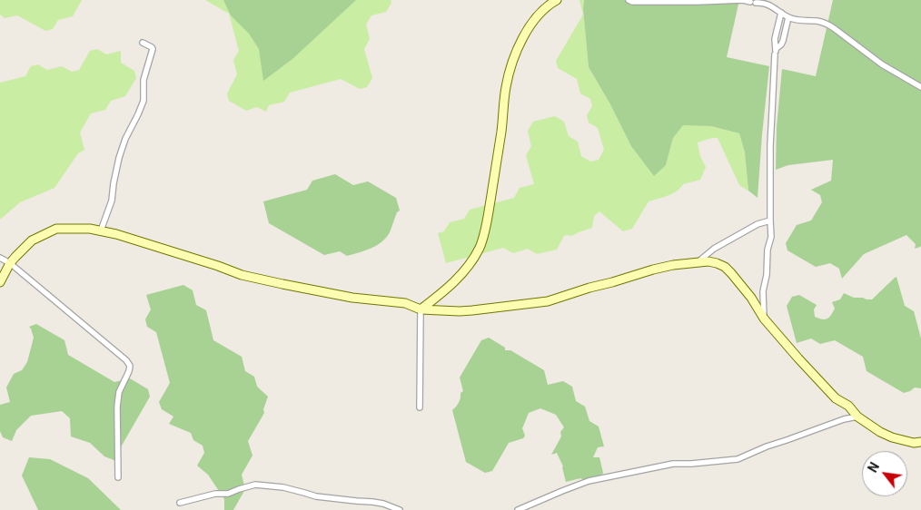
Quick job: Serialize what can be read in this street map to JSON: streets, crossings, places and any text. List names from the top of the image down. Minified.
{"north":"top left"}
